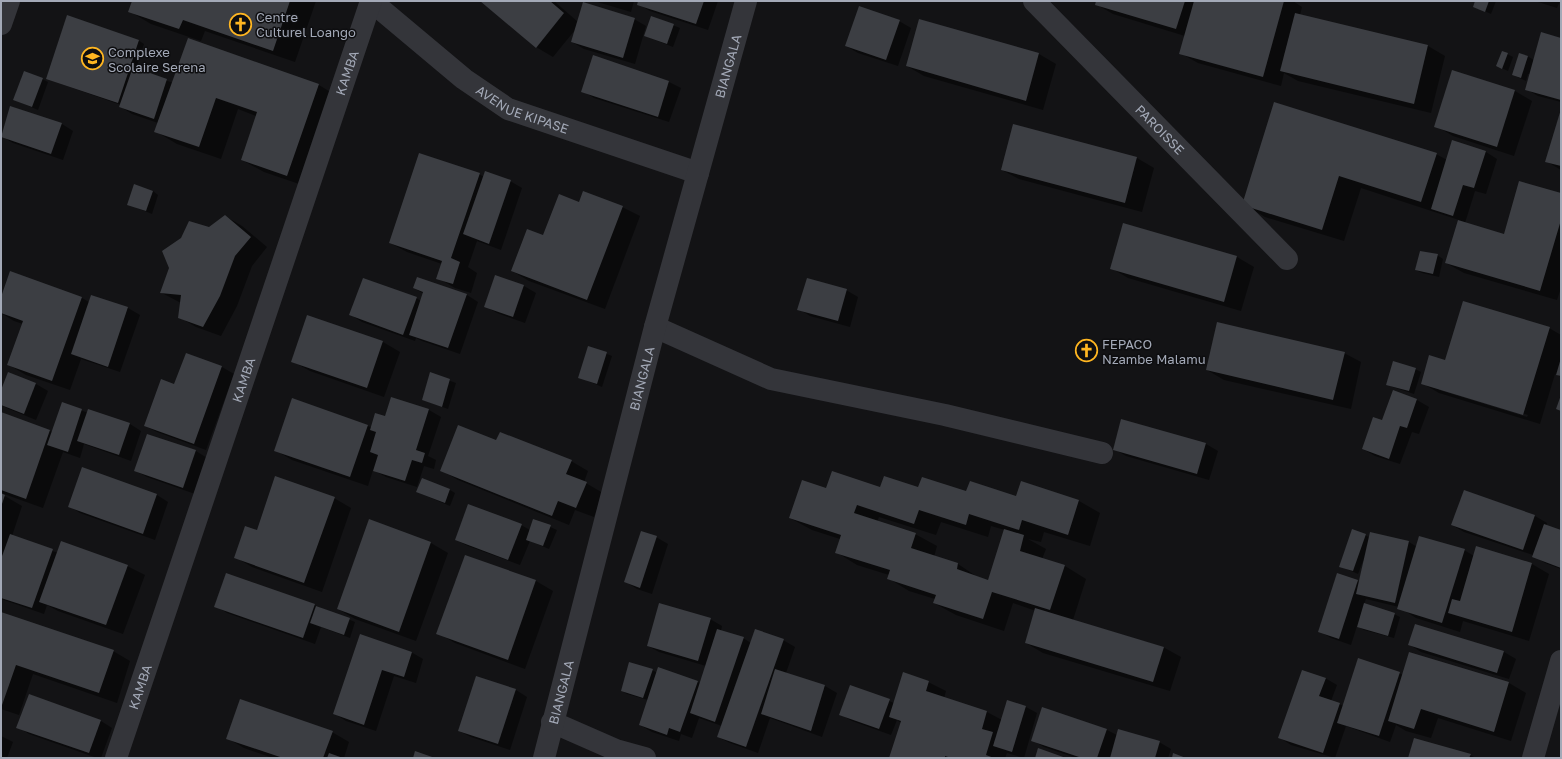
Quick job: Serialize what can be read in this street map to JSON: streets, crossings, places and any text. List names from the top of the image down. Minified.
{"streets":{"street":["BIANGALA","KAMBA","AVENUE KIPASE","PAROISSE"]},"crossings":[["BIANGALA","AVENUE KIPASE"],["KAMBA","AVENUE KIPASE"]],"places":{"church":["Centre Culturel Loango","FEPACO Nzambe Malamu"],"school or university":["Complexe Scolaire Serena"]}}
